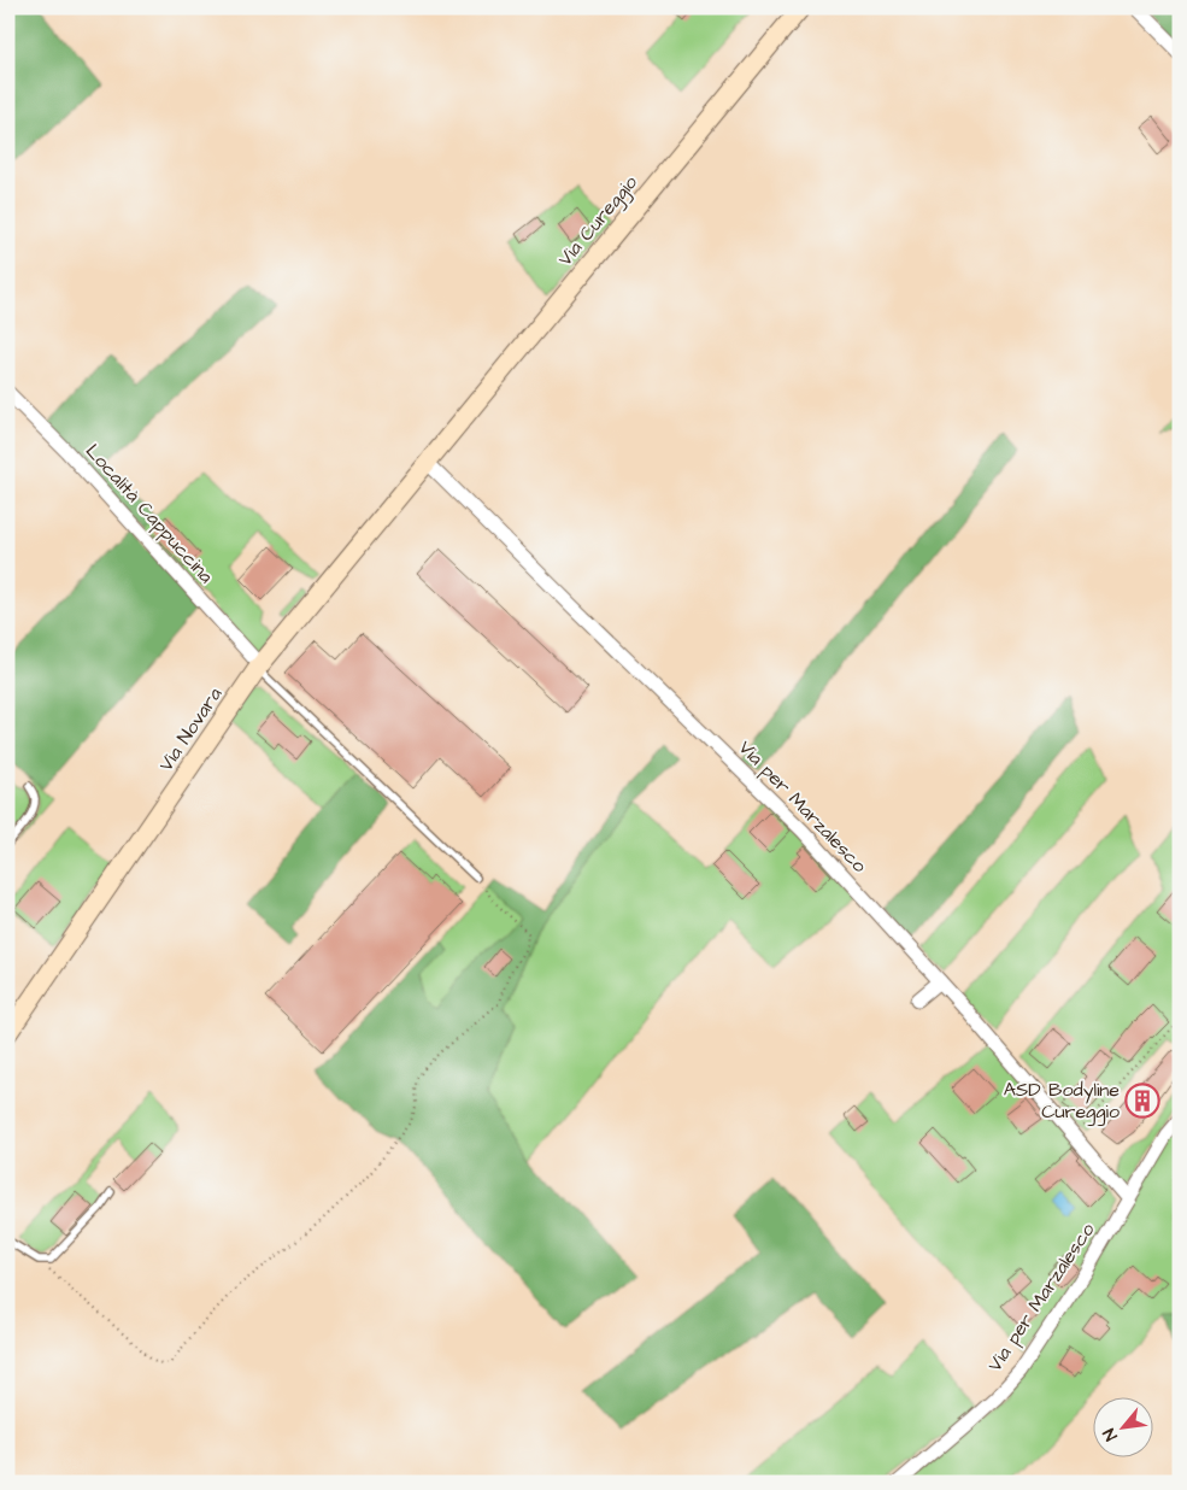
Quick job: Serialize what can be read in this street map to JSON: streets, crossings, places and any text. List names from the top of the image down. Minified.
{"streets":{"main road":["Via Cureggio","Via Novara"],"street":["Località Cappuccina","Via per Marzalesco"]},"crossings":[["Via Cureggio","Via Novara"],["Via Cureggio","Via per Marzalesco"],["Località Cappuccina","Via Novara"],["Via Novara","Via per Marzalesco"]],"places":{"building":["ASD Bodyline Cureggio"]},"north":"bottom left"}
